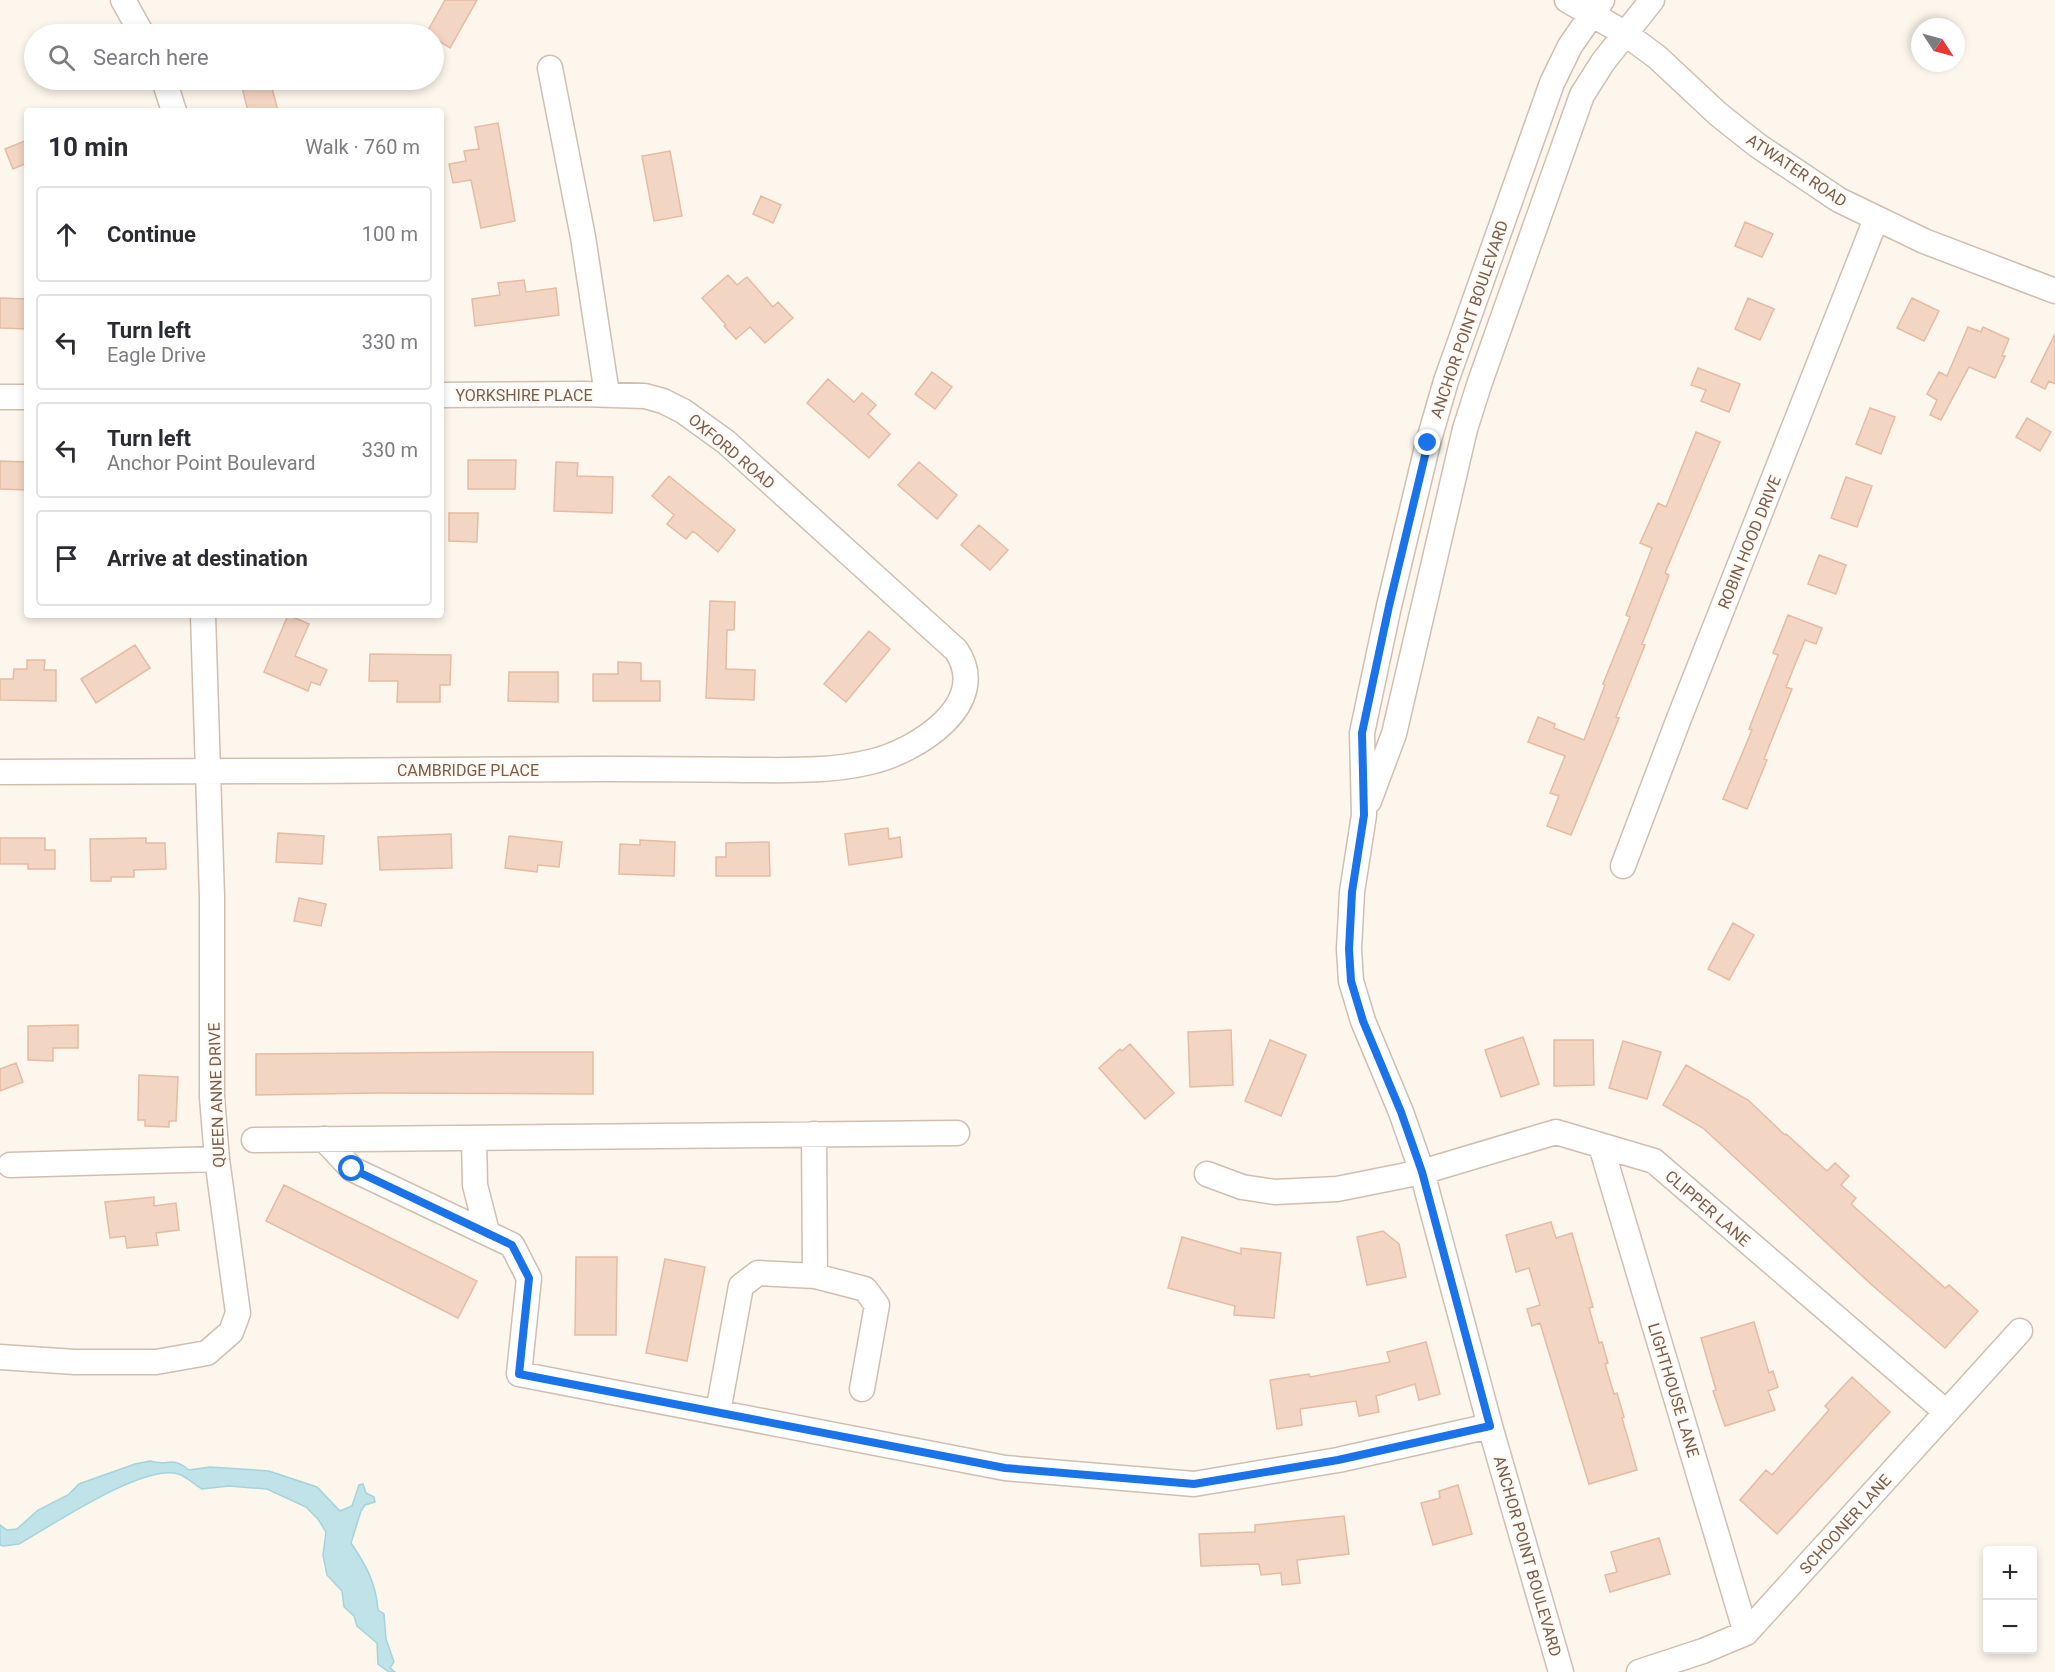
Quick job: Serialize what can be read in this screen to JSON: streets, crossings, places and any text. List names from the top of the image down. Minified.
{"streets":{"street":["ATWATER ROAD","ANCHOR POINT BOULEVARD","YORKSHIRE PLACE","OXFORD ROAD","ROBIN HOOD DRIVE","CAMBRIDGE PLACE","QUEEN ANNE DRIVE","CLIPPER LANE","LIGHTHOUSE LANE","SCHOONER LANE"]},"crossings":[["ATWATER ROAD","ANCHOR POINT BOULEVARD"],["ATWATER ROAD","ROBIN HOOD DRIVE"],["ANCHOR POINT BOULEVARD","CLIPPER LANE"],["YORKSHIRE PLACE","OXFORD ROAD"],["OXFORD ROAD","CAMBRIDGE PLACE"],["CAMBRIDGE PLACE","QUEEN ANNE DRIVE"],["CLIPPER LANE","LIGHTHOUSE LANE"],["CLIPPER LANE","SCHOONER LANE"],["LIGHTHOUSE LANE","SCHOONER LANE"]],"north":"bottom right","page":{"search":"Search here","heading":["10 min","Walk · 760 m"],"list":[["Continue","100 m"],["Turn left","Eagle Drive","330 m"],["Turn left","Anchor Point Boulevard","330 m"],"Arrive at destination"],"map_buttons":["+","−"]}}
